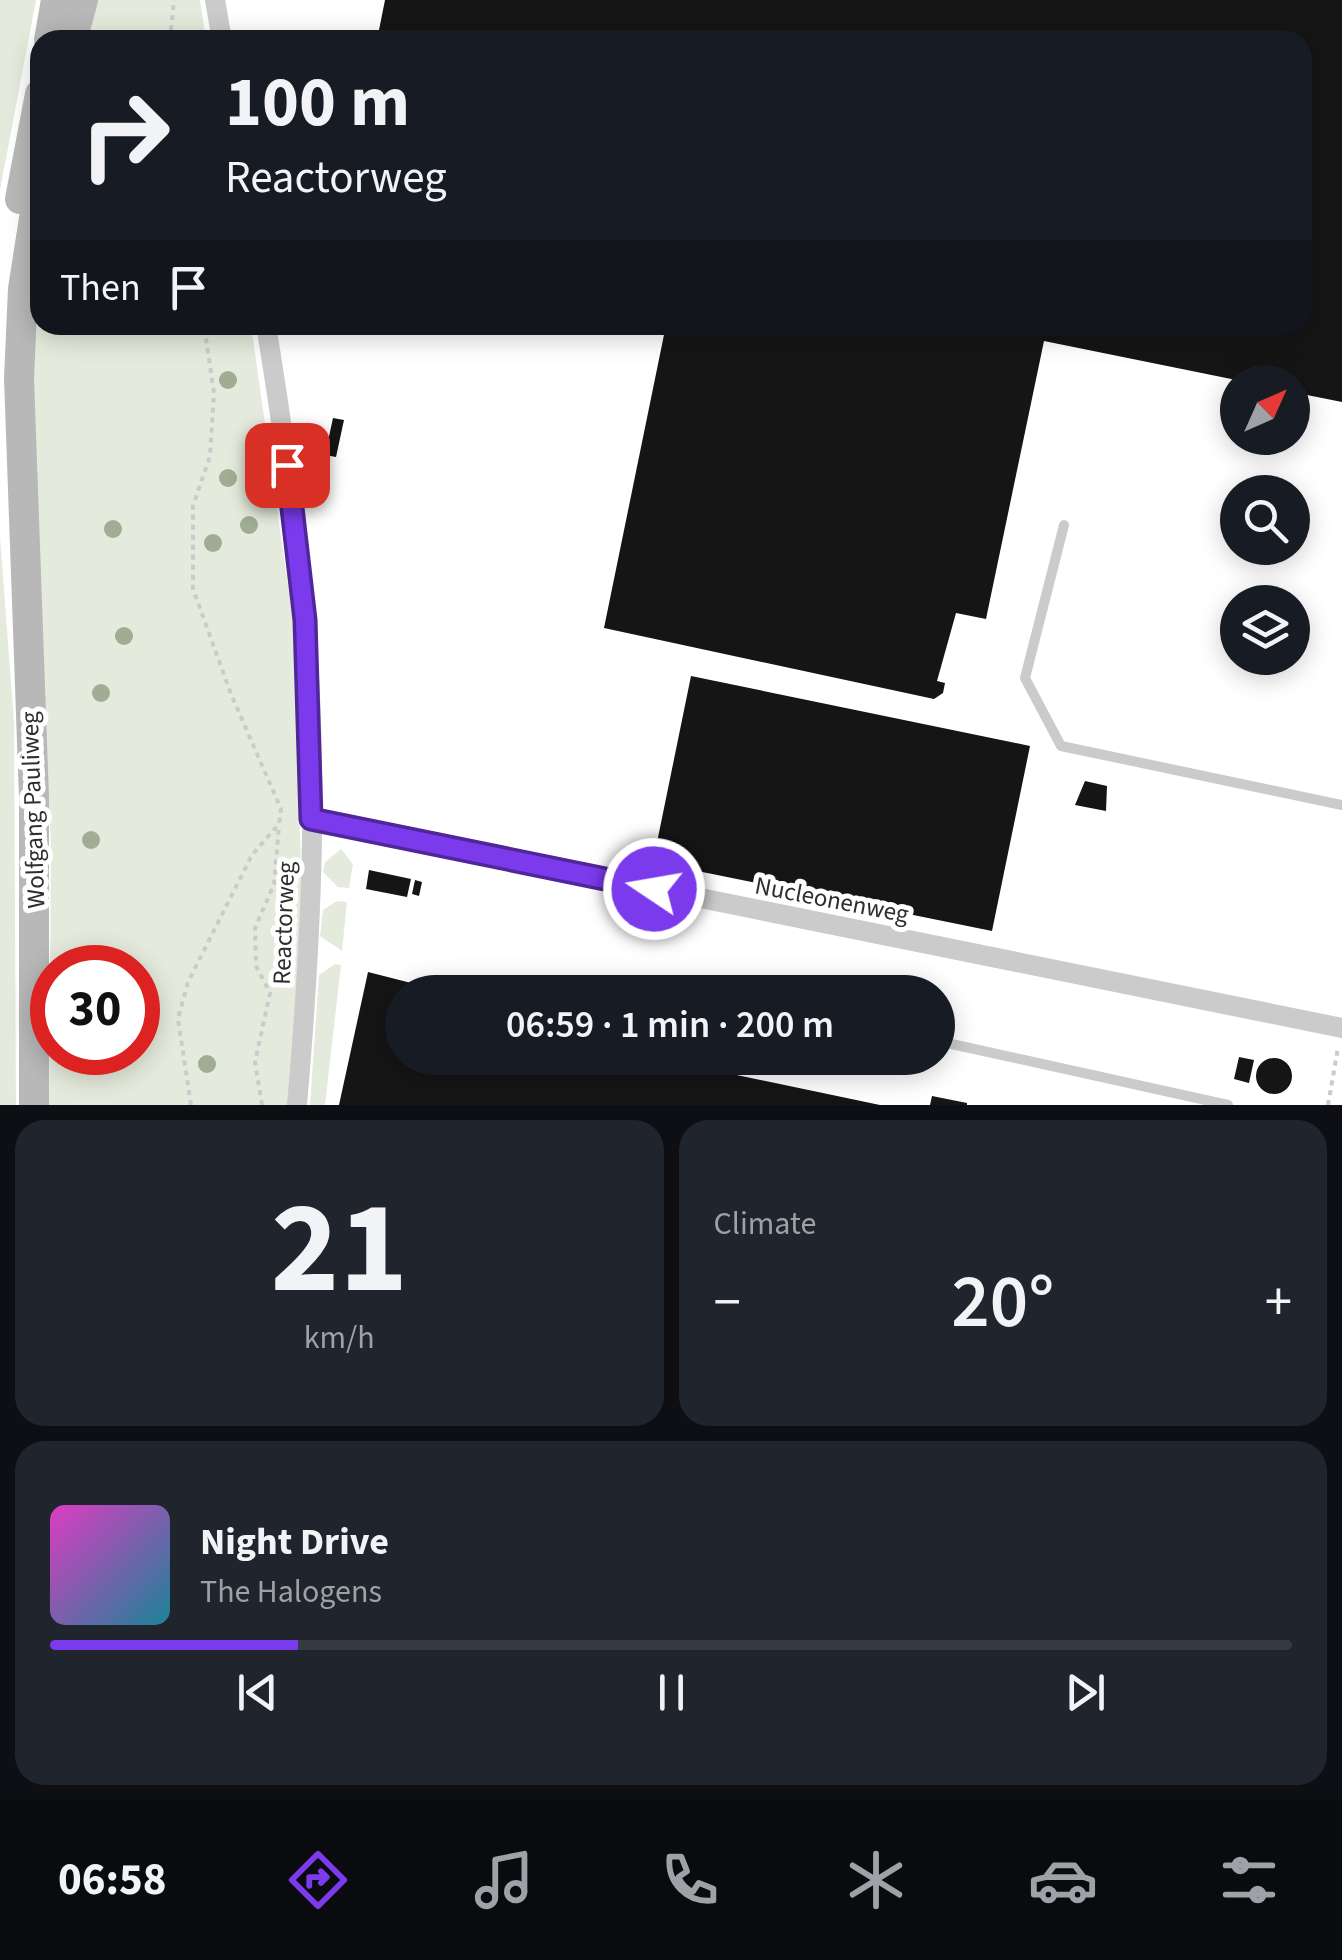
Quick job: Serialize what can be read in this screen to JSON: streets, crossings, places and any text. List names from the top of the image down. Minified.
{"streets":{"main road":["Wolfgang Pauliweg"],"street":["Nucleonenweg","Reactorweg"]},"crossings":[["Nucleonenweg","Reactorweg"]],"north":"top right","page":{"turn":["100 m","Reactorweg"],"then":"Then","limit":"30","trip":"06:59 · 1 min · 200 m","tile":[["21","km/h"],"Climate"],"heat":["−","20°","+"],"song":["Night Drive","The Halogens"],"tabs":"06:58"}}
